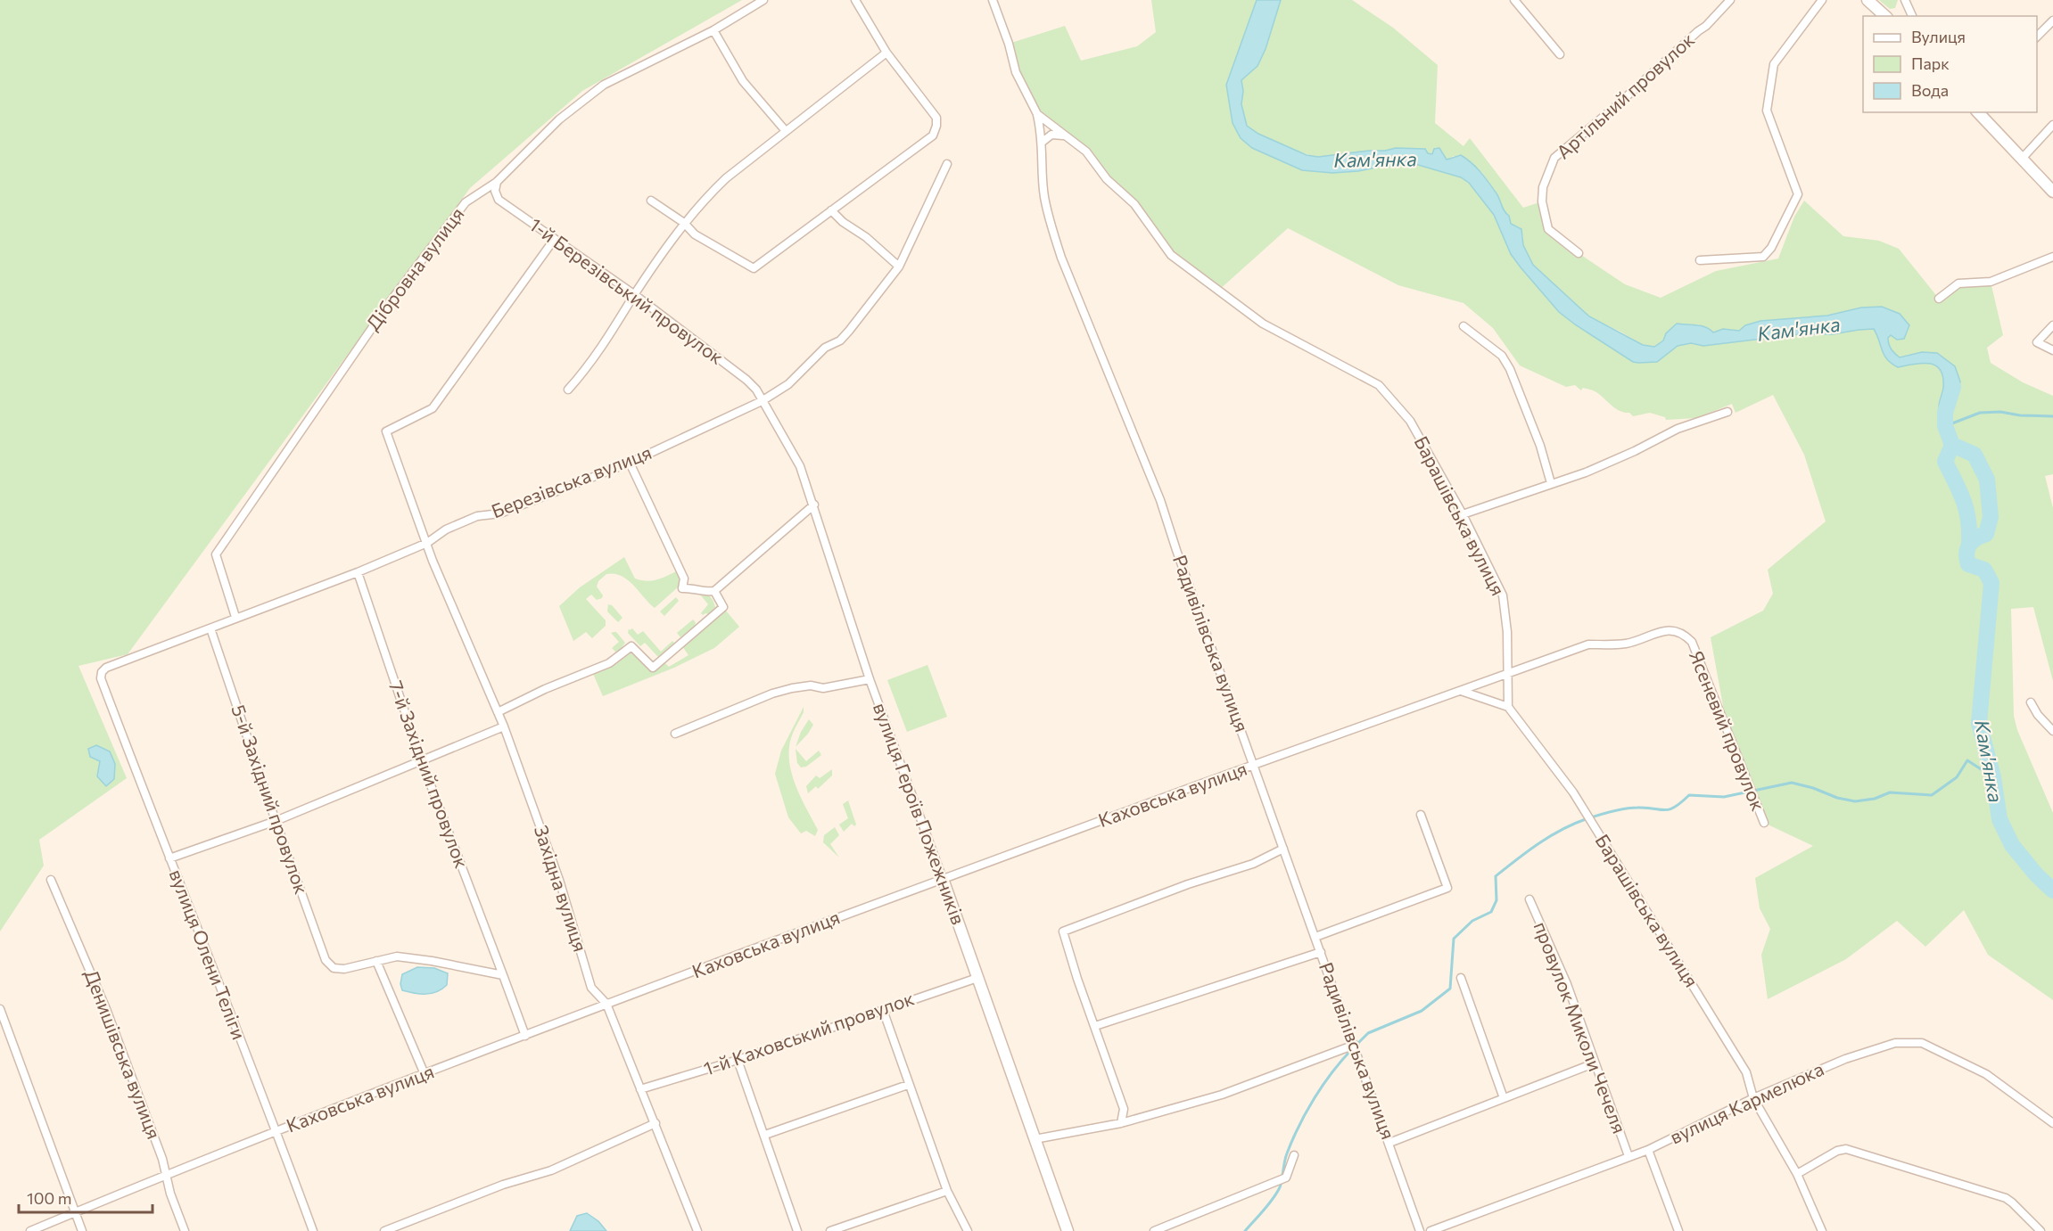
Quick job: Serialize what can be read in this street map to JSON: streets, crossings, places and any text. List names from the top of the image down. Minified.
{"streets":{"street":["Артільний провулок","Дібровна вулиця","1-й Березівський провулок","Березівська вулиця","Барашівська вулиця","Радивілівська вулиця","Ясеневий провулок","7-й Західний провулок","Каховська вулиця","5-й Західний провулок","вулиця Героїв Пожежників","Західна вулиця","вулиця Олени Теліги","провулок Миколи Чечеля","1-й Каховський провулок","Денишівська вулиця","вулиця Кармелюка"]},"crossings":[["Дібровна вулиця","1-й Березівський провулок"],["Дібровна вулиця","Березівська вулиця"],["1-й Березівський провулок","Березівська вулиця"],["1-й Березівський провулок","вулиця Героїв Пожежників"],["1-й Березівський провулок","Західна вулиця"],["Березівська вулиця","7-й Західний провулок"],["Березівська вулиця","5-й Західний провулок"],["Березівська вулиця","вулиця Героїв Пожежників"],["Березівська вулиця","Західна вулиця"],["Березівська вулиця","вулиця Олени Теліги"],["Барашівська вулиця","Радивілівська вулиця"],["Барашівська вулиця","Ясеневий провулок"],["Барашівська вулиця","Каховська вулиця"],["Барашівська вулиця","вулиця Кармелюка"],["Радивілівська вулиця","Каховська вулиця"],["Ясеневий провулок","Каховська вулиця"],["7-й Західний провулок","Каховська вулиця"],["Каховська вулиця","вулиця Героїв Пожежників"],["Каховська вулиця","Західна вулиця"],["Каховська вулиця","вулиця Олени Теліги"],["Каховська вулиця","Денишівська вулиця"],["вулиця Героїв Пожежників","1-й Каховський провулок"],["Західна вулиця","1-й Каховський провулок"],["провулок Миколи Чечеля","вулиця Кармелюка"]],"water":["Кам'янка"],"legend":["Вулиця","Парк","Вода"],"scale_bar":"100 m"}
